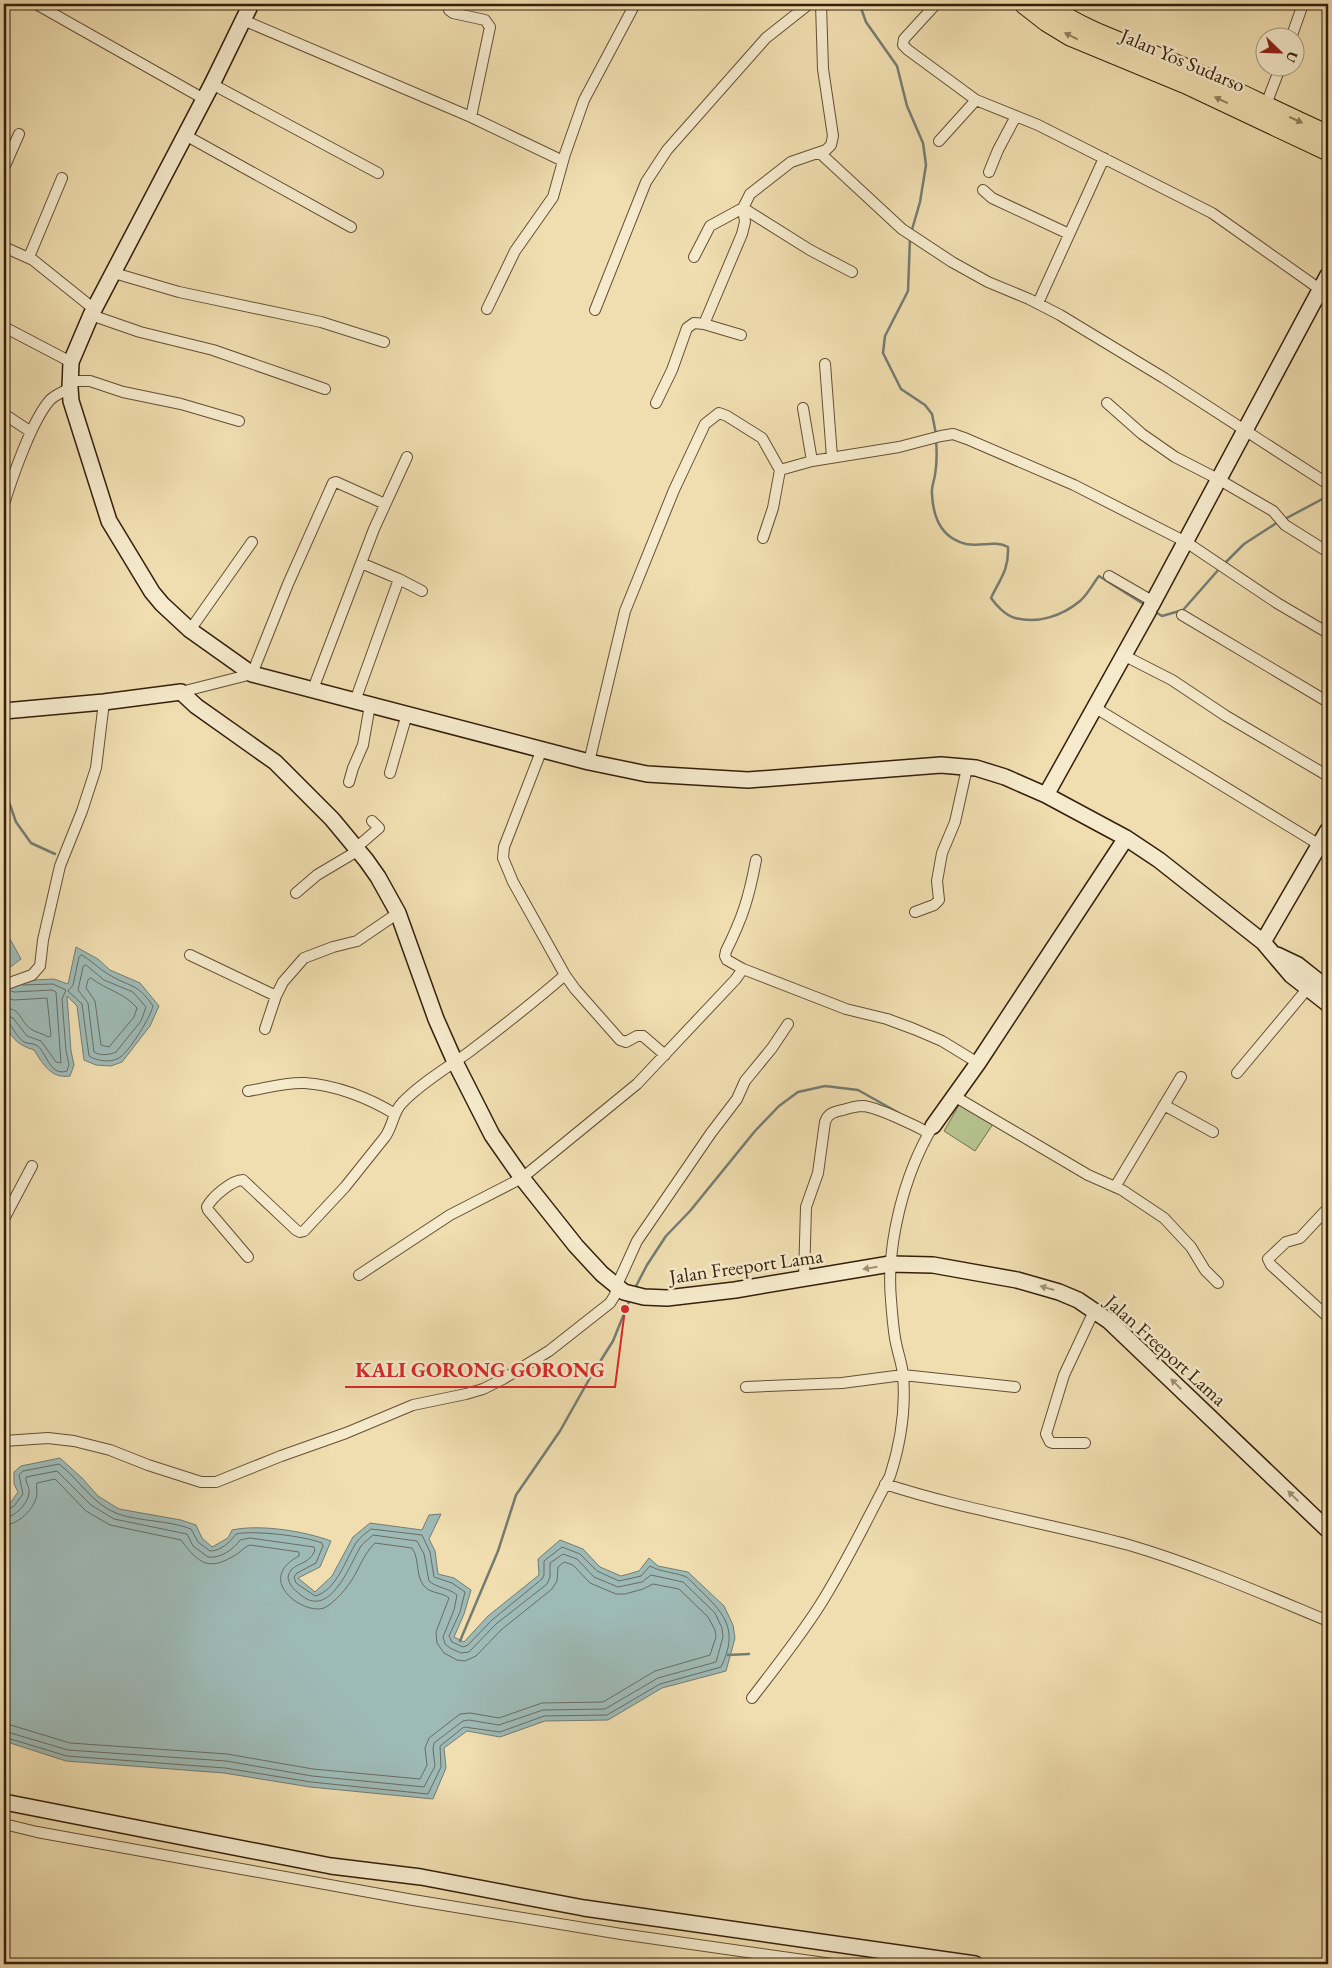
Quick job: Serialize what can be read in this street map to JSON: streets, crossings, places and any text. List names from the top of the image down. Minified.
{"streets":{"highway":["Jalan Yos Sudarso"],"street":["Jalan Freeport Lama"]},"places":["KALI GORONG GORONG"],"north":"bottom right"}
